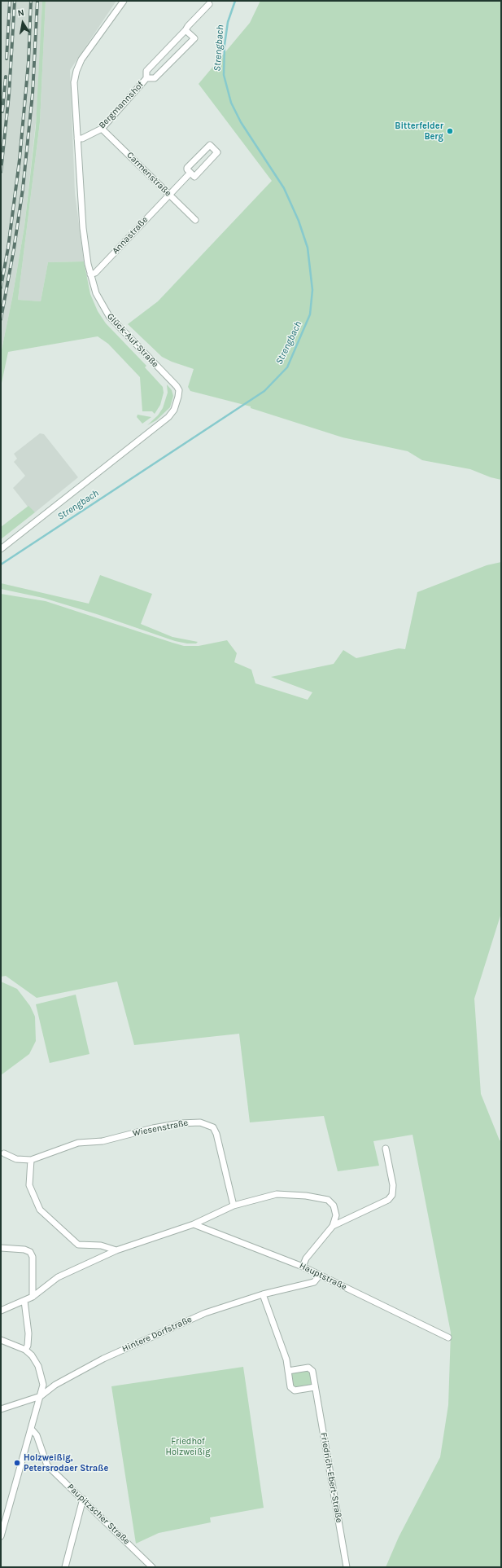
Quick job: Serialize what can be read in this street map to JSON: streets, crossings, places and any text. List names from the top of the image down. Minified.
{"streets":{"street":["Bergmannshof","Carmenstraße","Annastraße","Glück-Auf-Straße","Wiesenstraße","Hauptstraße","Hintere Dorfstraße","Friedrich-Ebert-Straße","Paupitzscher Straße"]},"crossings":[["Bergmannshof","Carmenstraße"],["Bergmannshof","Glück-Auf-Straße"],["Carmenstraße","Annastraße"],["Annastraße","Glück-Auf-Straße"],["Hauptstraße","Hintere Dorfstraße"]],"water":["Strengbach"],"parks":["Friedhof Holzweißig"],"places":["Bitterfelder Berg","Holzweißig, Petersrodaer Straße"],"north":"top"}
